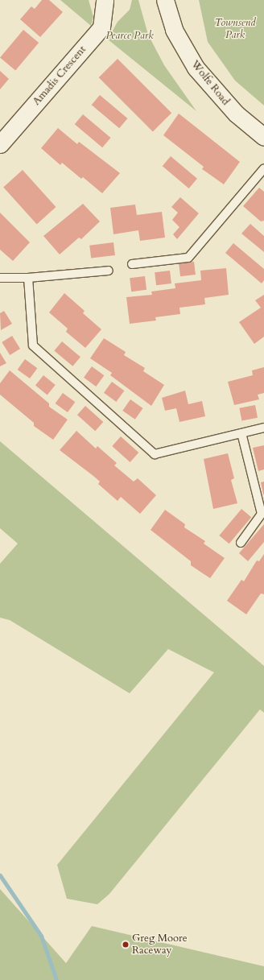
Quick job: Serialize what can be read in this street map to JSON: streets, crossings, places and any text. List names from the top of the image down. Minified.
{"streets":{"street":["Amadis Crescent","Wolfe Road"]},"parks":["Townsend Park","Pearce Park"],"places":["Greg Moore Raceway"]}
